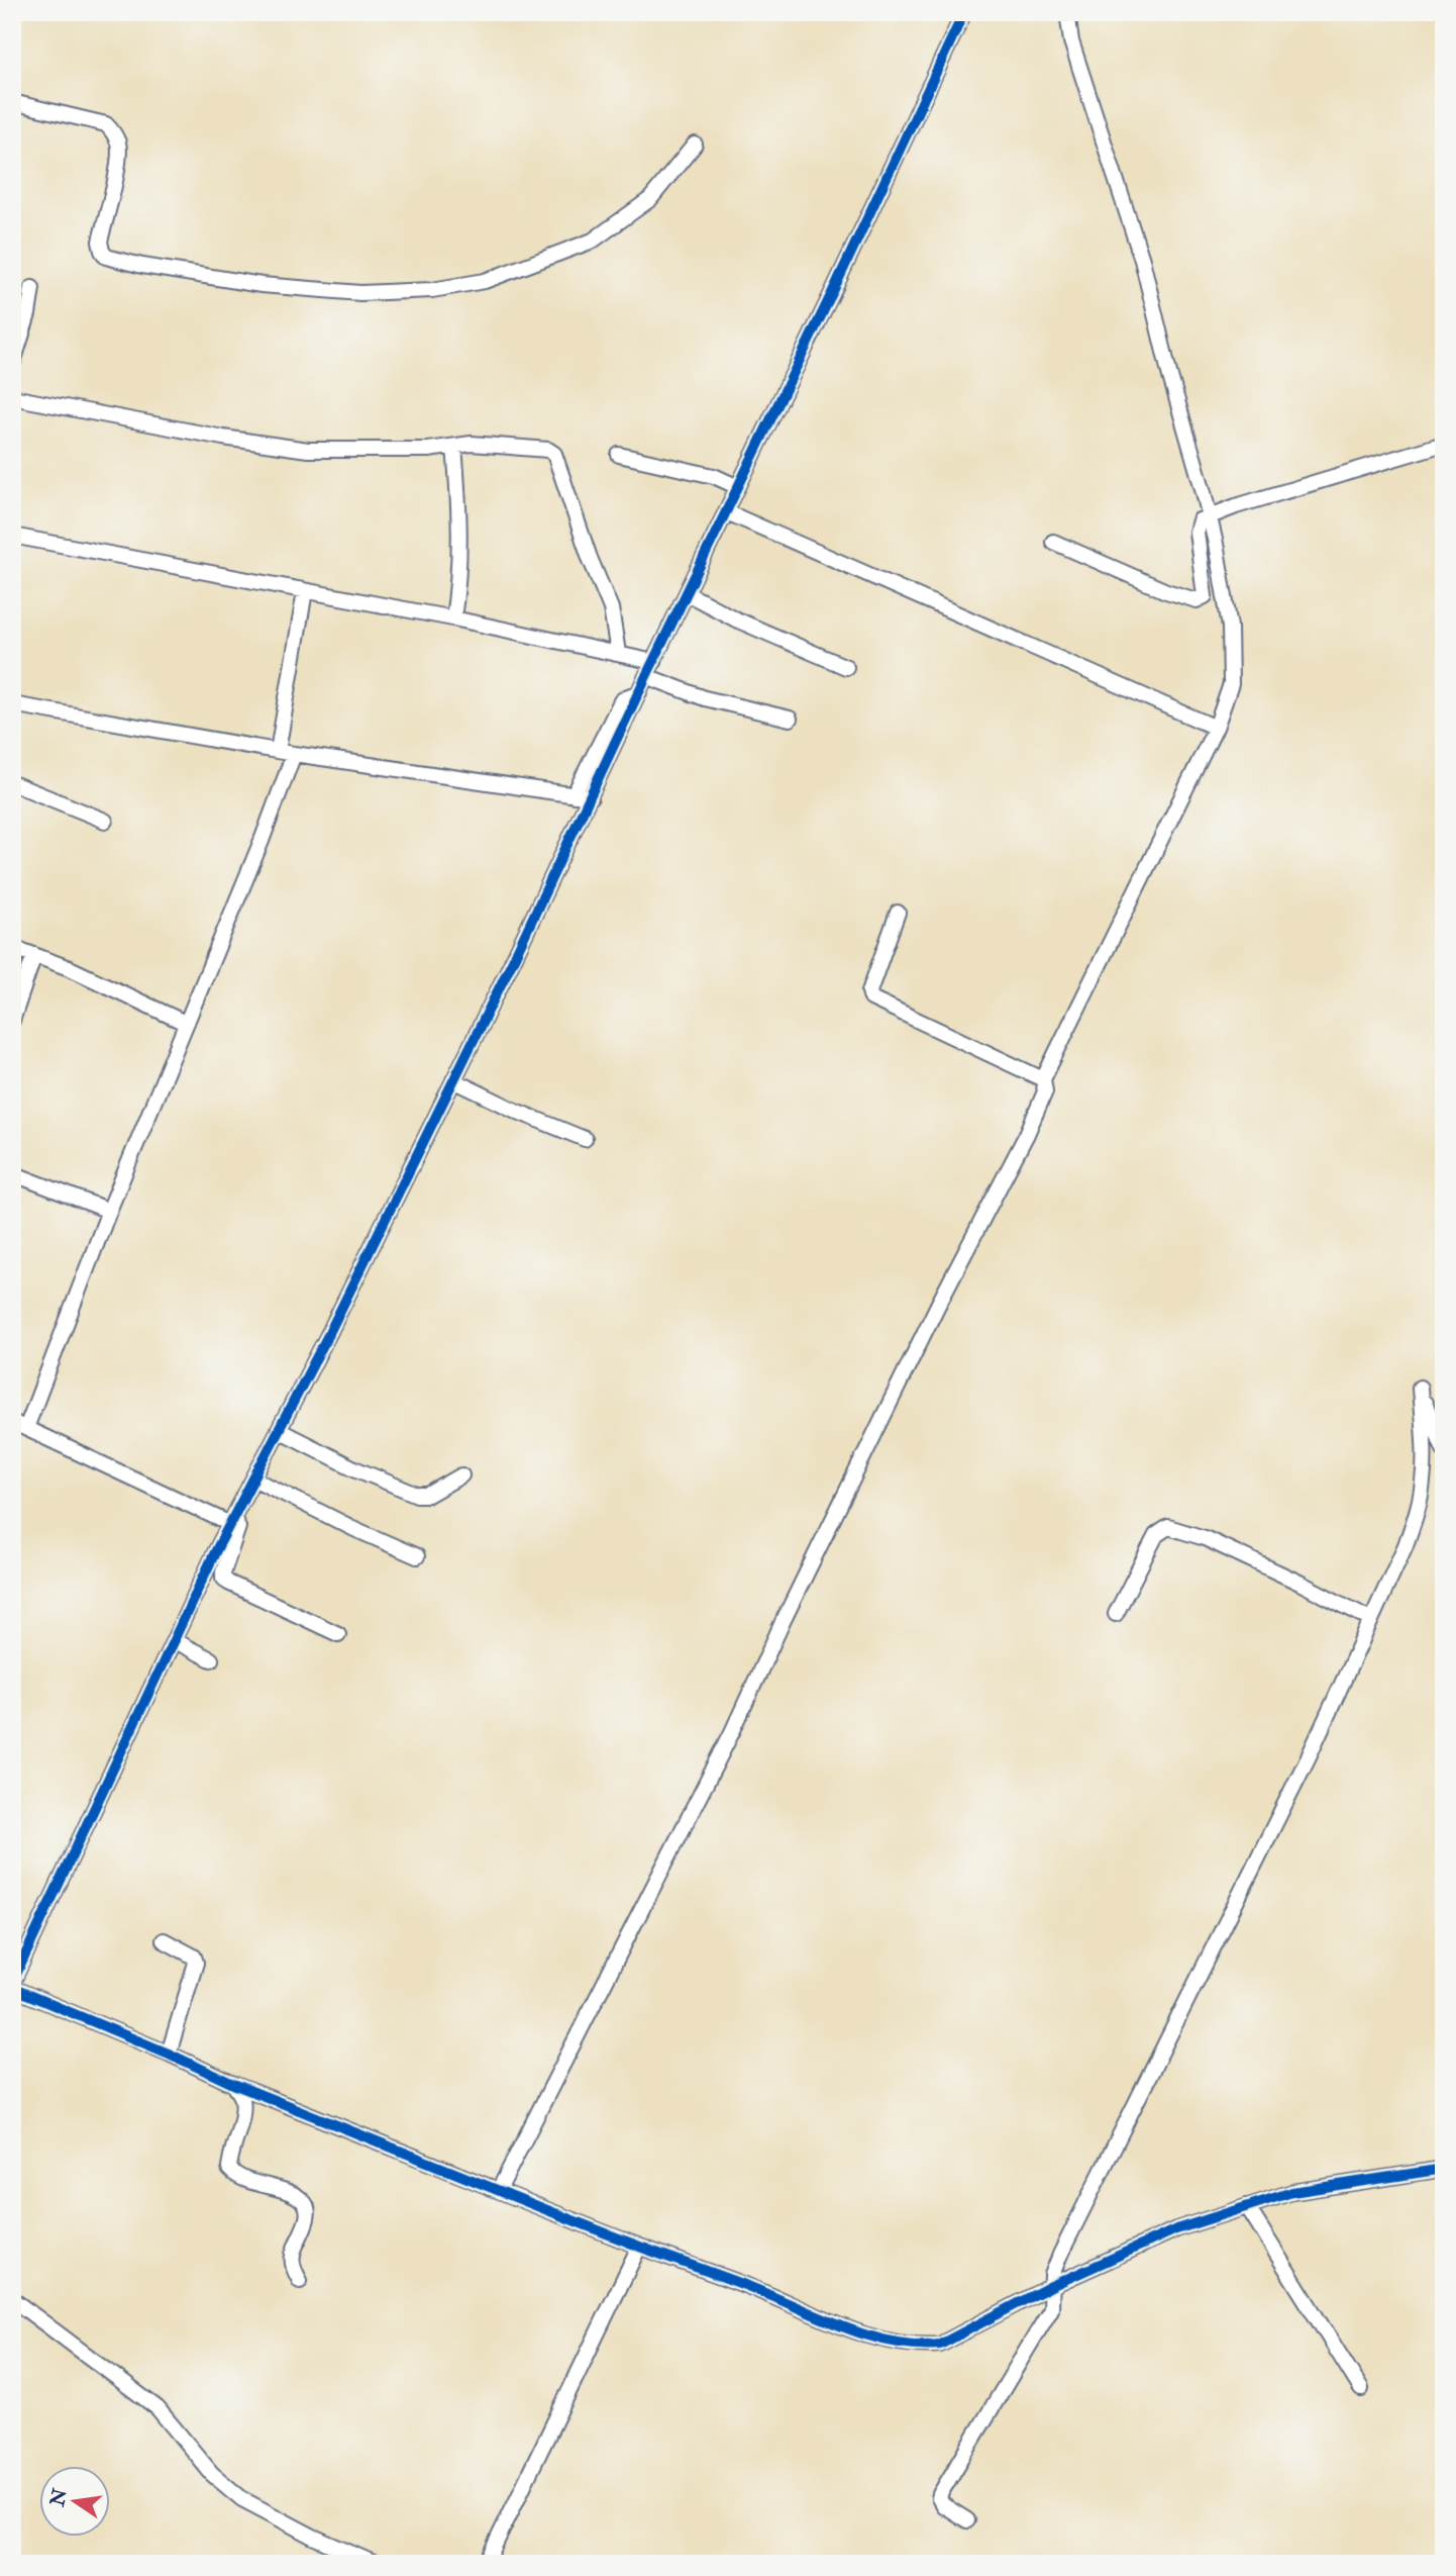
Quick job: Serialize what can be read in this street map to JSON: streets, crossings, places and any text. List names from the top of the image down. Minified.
{"north":"left"}
